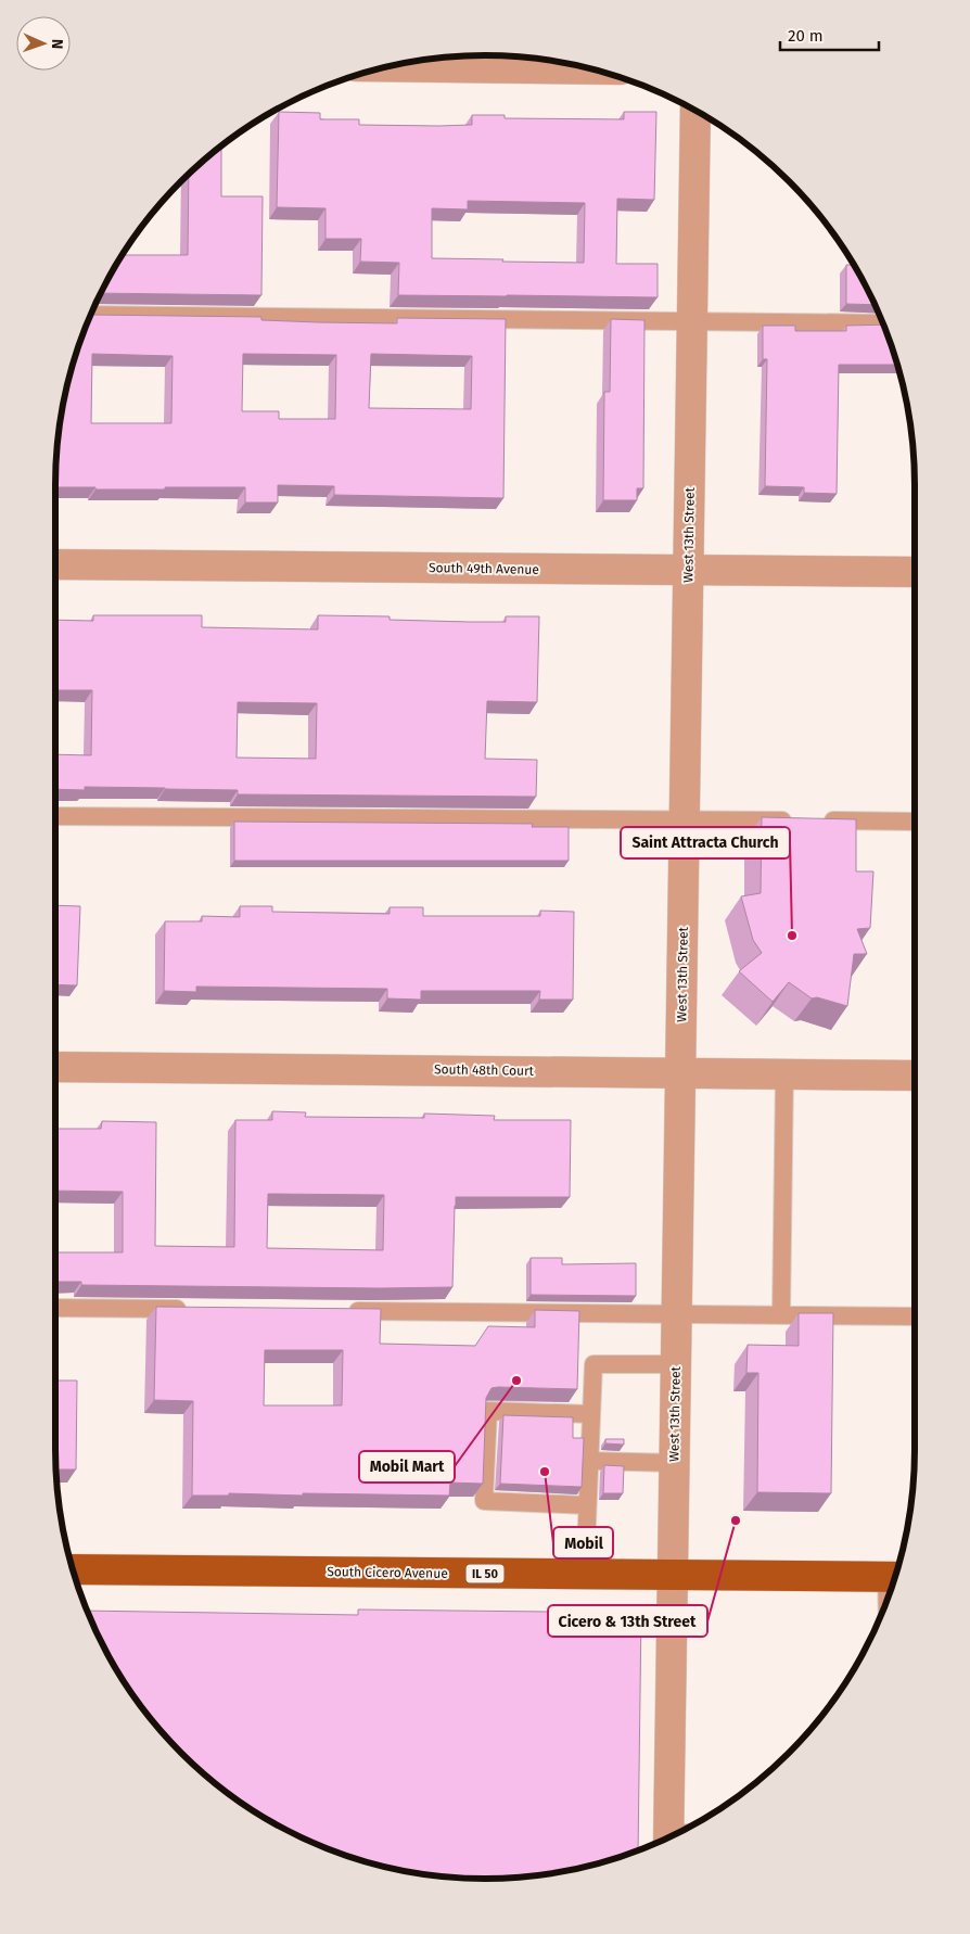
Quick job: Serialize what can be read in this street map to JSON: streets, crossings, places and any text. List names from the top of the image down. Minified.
{"streets":{"main road":["South Cicero Avenue","IL 50"],"street":["West 13th Street","South 49th Avenue","South 48th Court"]},"crossings":[["West 13th Street","South 49th Avenue"],["West 13th Street","South 48th Court"],["West 13th Street","South Cicero Avenue"]],"places":["Saint Attracta Church","Mobil Mart","Mobil","Cicero & 13th Street"],"scale_bar":"20 m","north":"right"}
